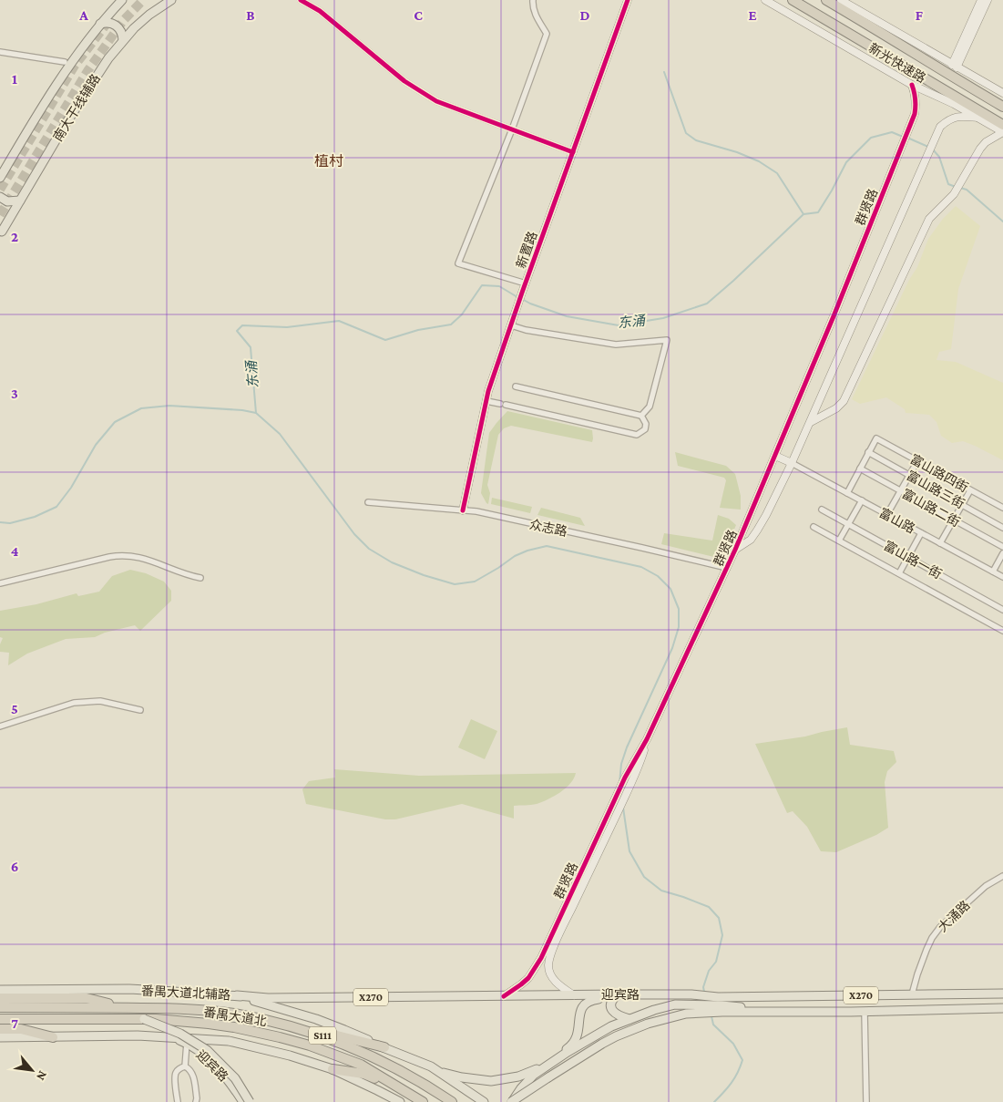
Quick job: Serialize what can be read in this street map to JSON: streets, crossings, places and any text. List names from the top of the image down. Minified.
{"streets":{"highway":["新光快速路","番禺大道北","S111"],"main road":["南大干线辅路","番禺大道北辅路","迎宾路","X270"],"street":["群贤路","新置路","富山路四街","富山路三街","富山路二街","富山路","众志路","富山路一街","大涌路"]},"crossings":[["群贤路","富山路"],["群贤路","众志路"],["群贤路","迎宾路"],["新置路","众志路"],["富山路四街","富山路三街"],["大涌路","迎宾路"],["番禺大道北辅路","迎宾路"]],"districts":["植村"],"water":["东涌"],"north":"bottom right","grid":{"columns":["A","B","C","D","E","F"],"rows":["1","2","3","4","5","6","7"]}}
